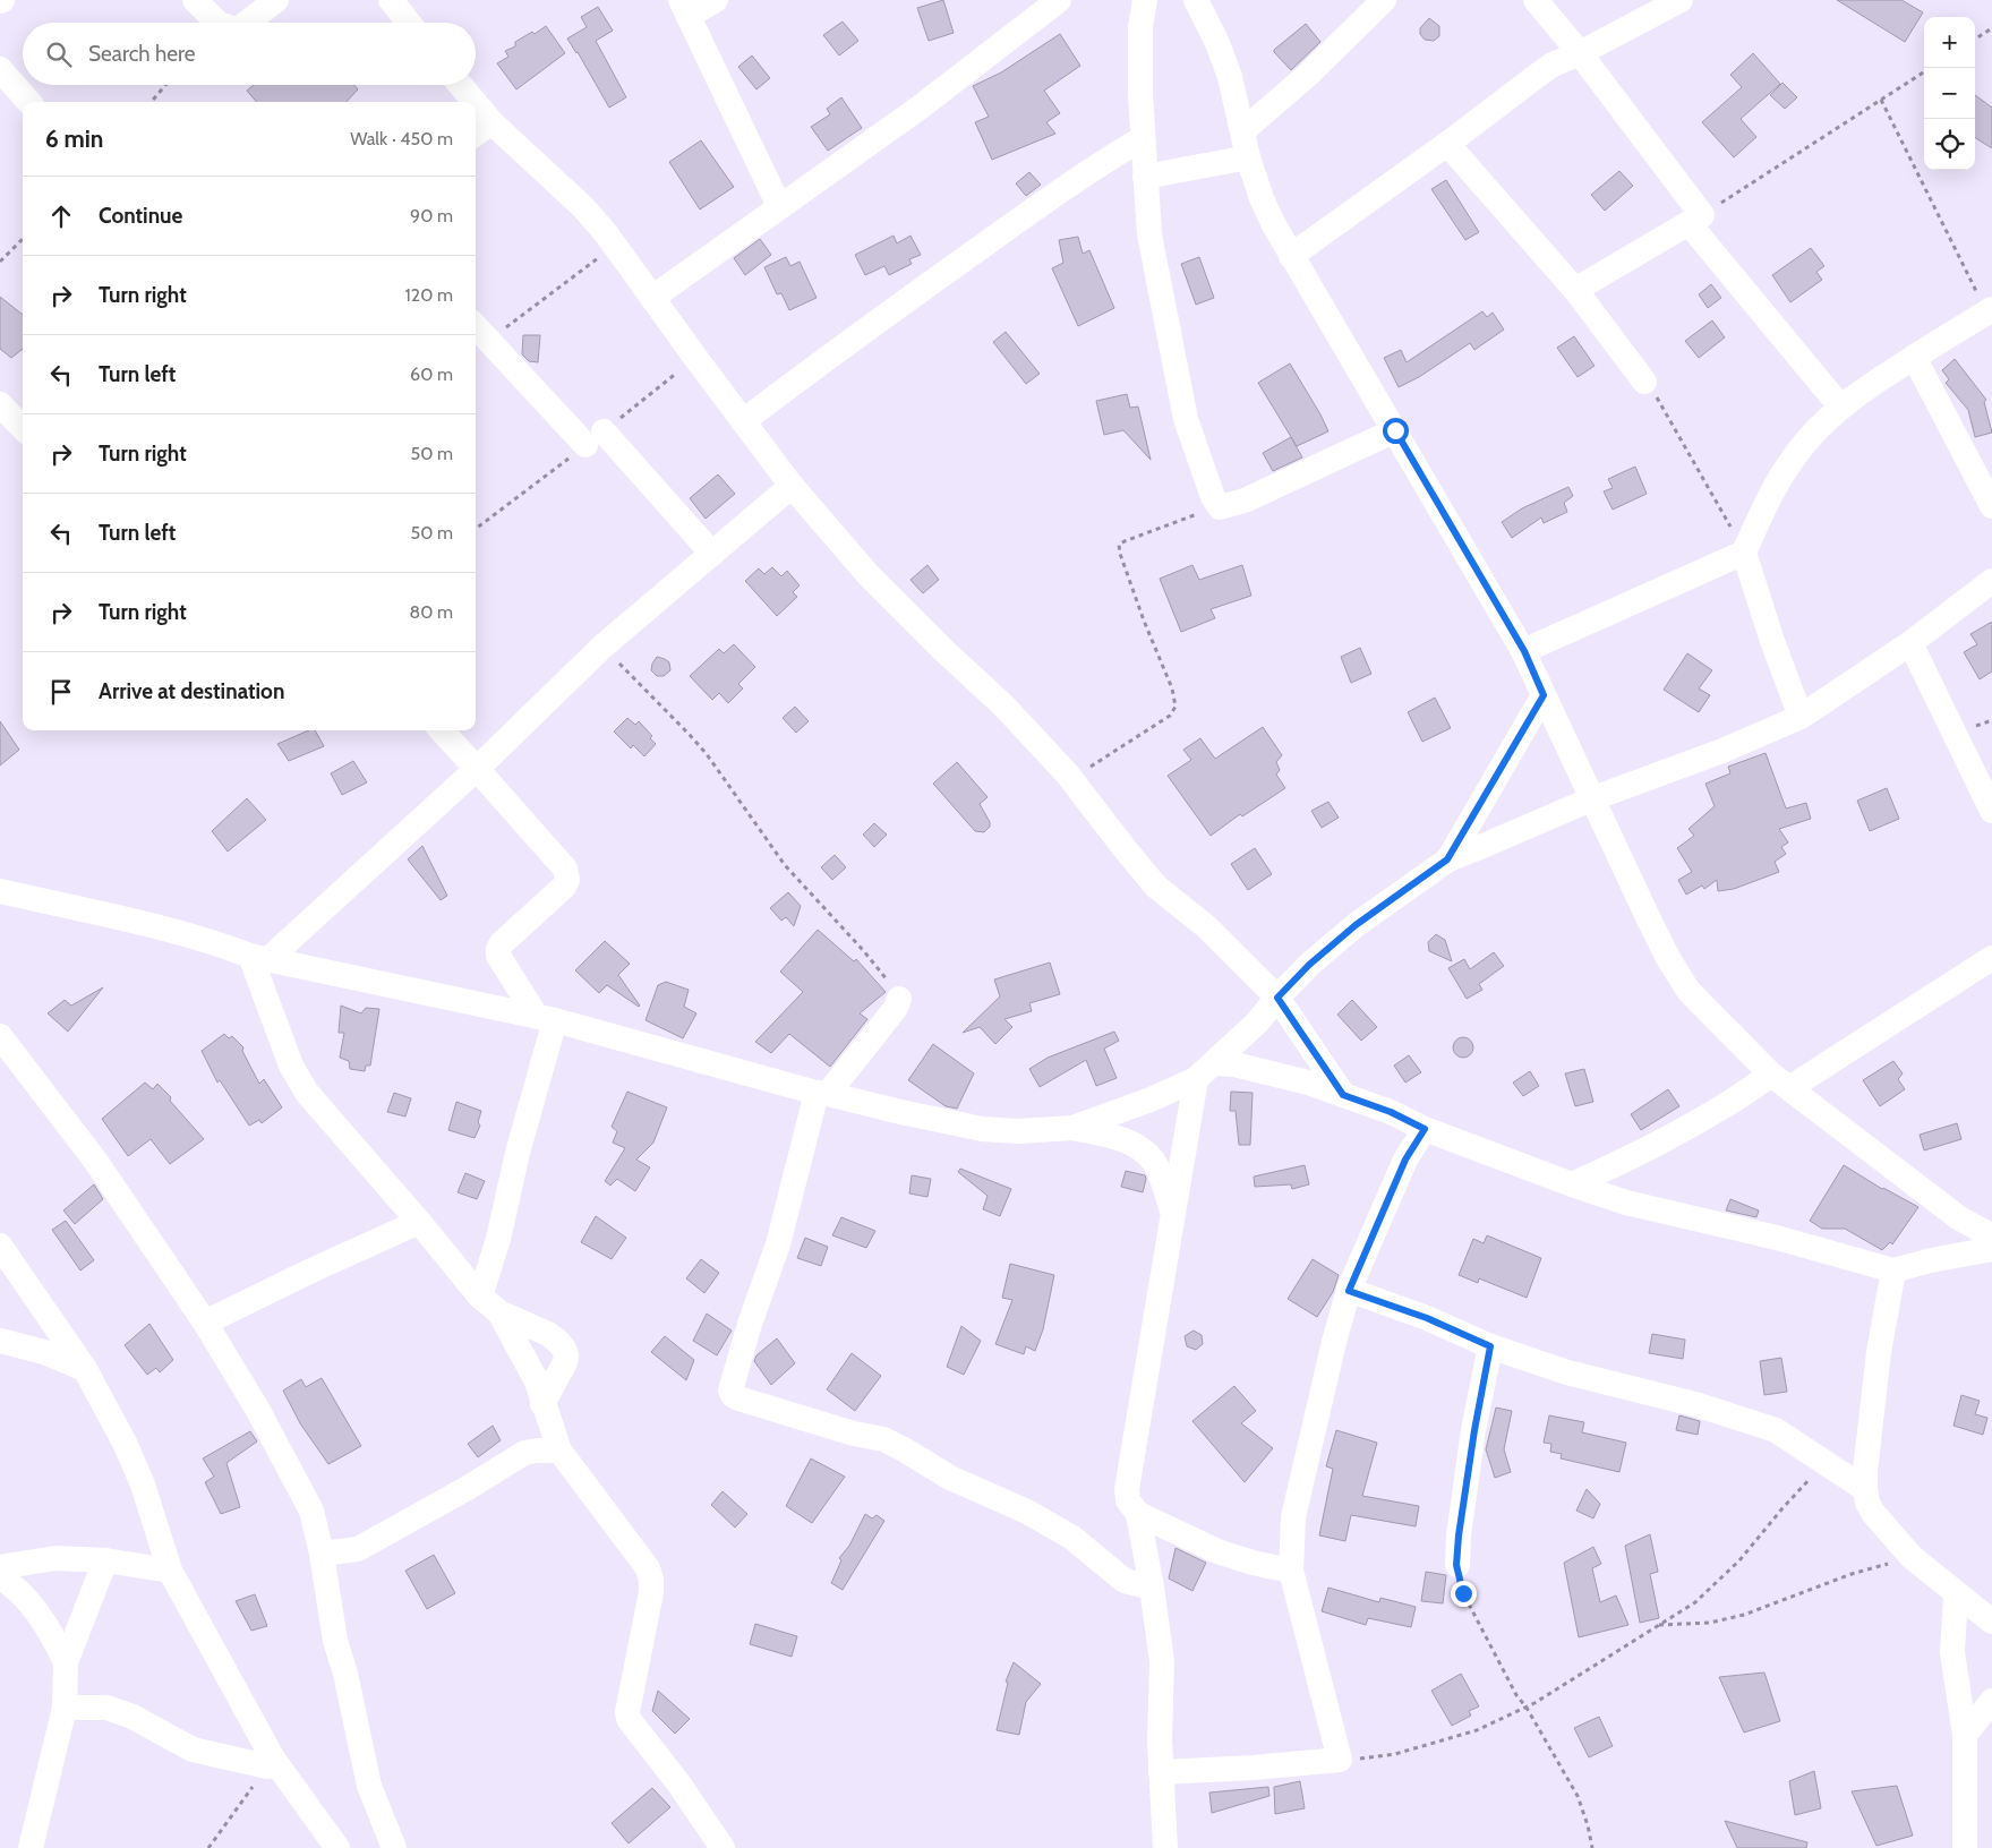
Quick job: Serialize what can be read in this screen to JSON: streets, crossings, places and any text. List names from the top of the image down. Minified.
{"page":{"map_buttons":["+","−"],"search":"Search here","heading":["6 min","Walk · 450 m"],"list":[["Continue","90 m"],["Turn right","120 m"],["Turn left","60 m"],["Turn right","50 m"],["Turn left","50 m"],["Turn right","80 m"],"Arrive at destination"]}}
